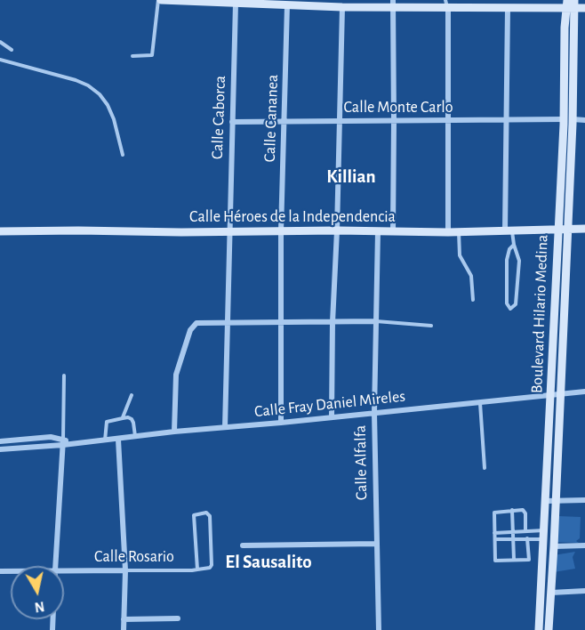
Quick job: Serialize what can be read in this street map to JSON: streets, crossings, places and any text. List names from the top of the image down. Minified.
{"streets":{"main road":["Calle Héroes de la Independencia","Boulevard Hilario Medina"],"street":["Calle Monte Carlo","Calle Caborca","Calle Cananea","Calle Fray Daniel Mireles","Calle Alfalfa","Calle Rosario"]},"crossings":[["Calle Monte Carlo","Calle Caborca"],["Calle Monte Carlo","Calle Cananea"],["Calle Monte Carlo","Boulevard Hilario Medina"],["Calle Caborca","Calle Héroes de la Independencia"],["Calle Caborca","Calle Fray Daniel Mireles"],["Calle Cananea","Calle Héroes de la Independencia"],["Calle Cananea","Calle Fray Daniel Mireles"],["Calle Héroes de la Independencia","Boulevard Hilario Medina"],["Calle Héroes de la Independencia","Calle Alfalfa"],["Boulevard Hilario Medina","Calle Fray Daniel Mireles"],["Calle Fray Daniel Mireles","Calle Alfalfa"]],"districts":["Killian","El Sausalito"],"north":"bottom"}
